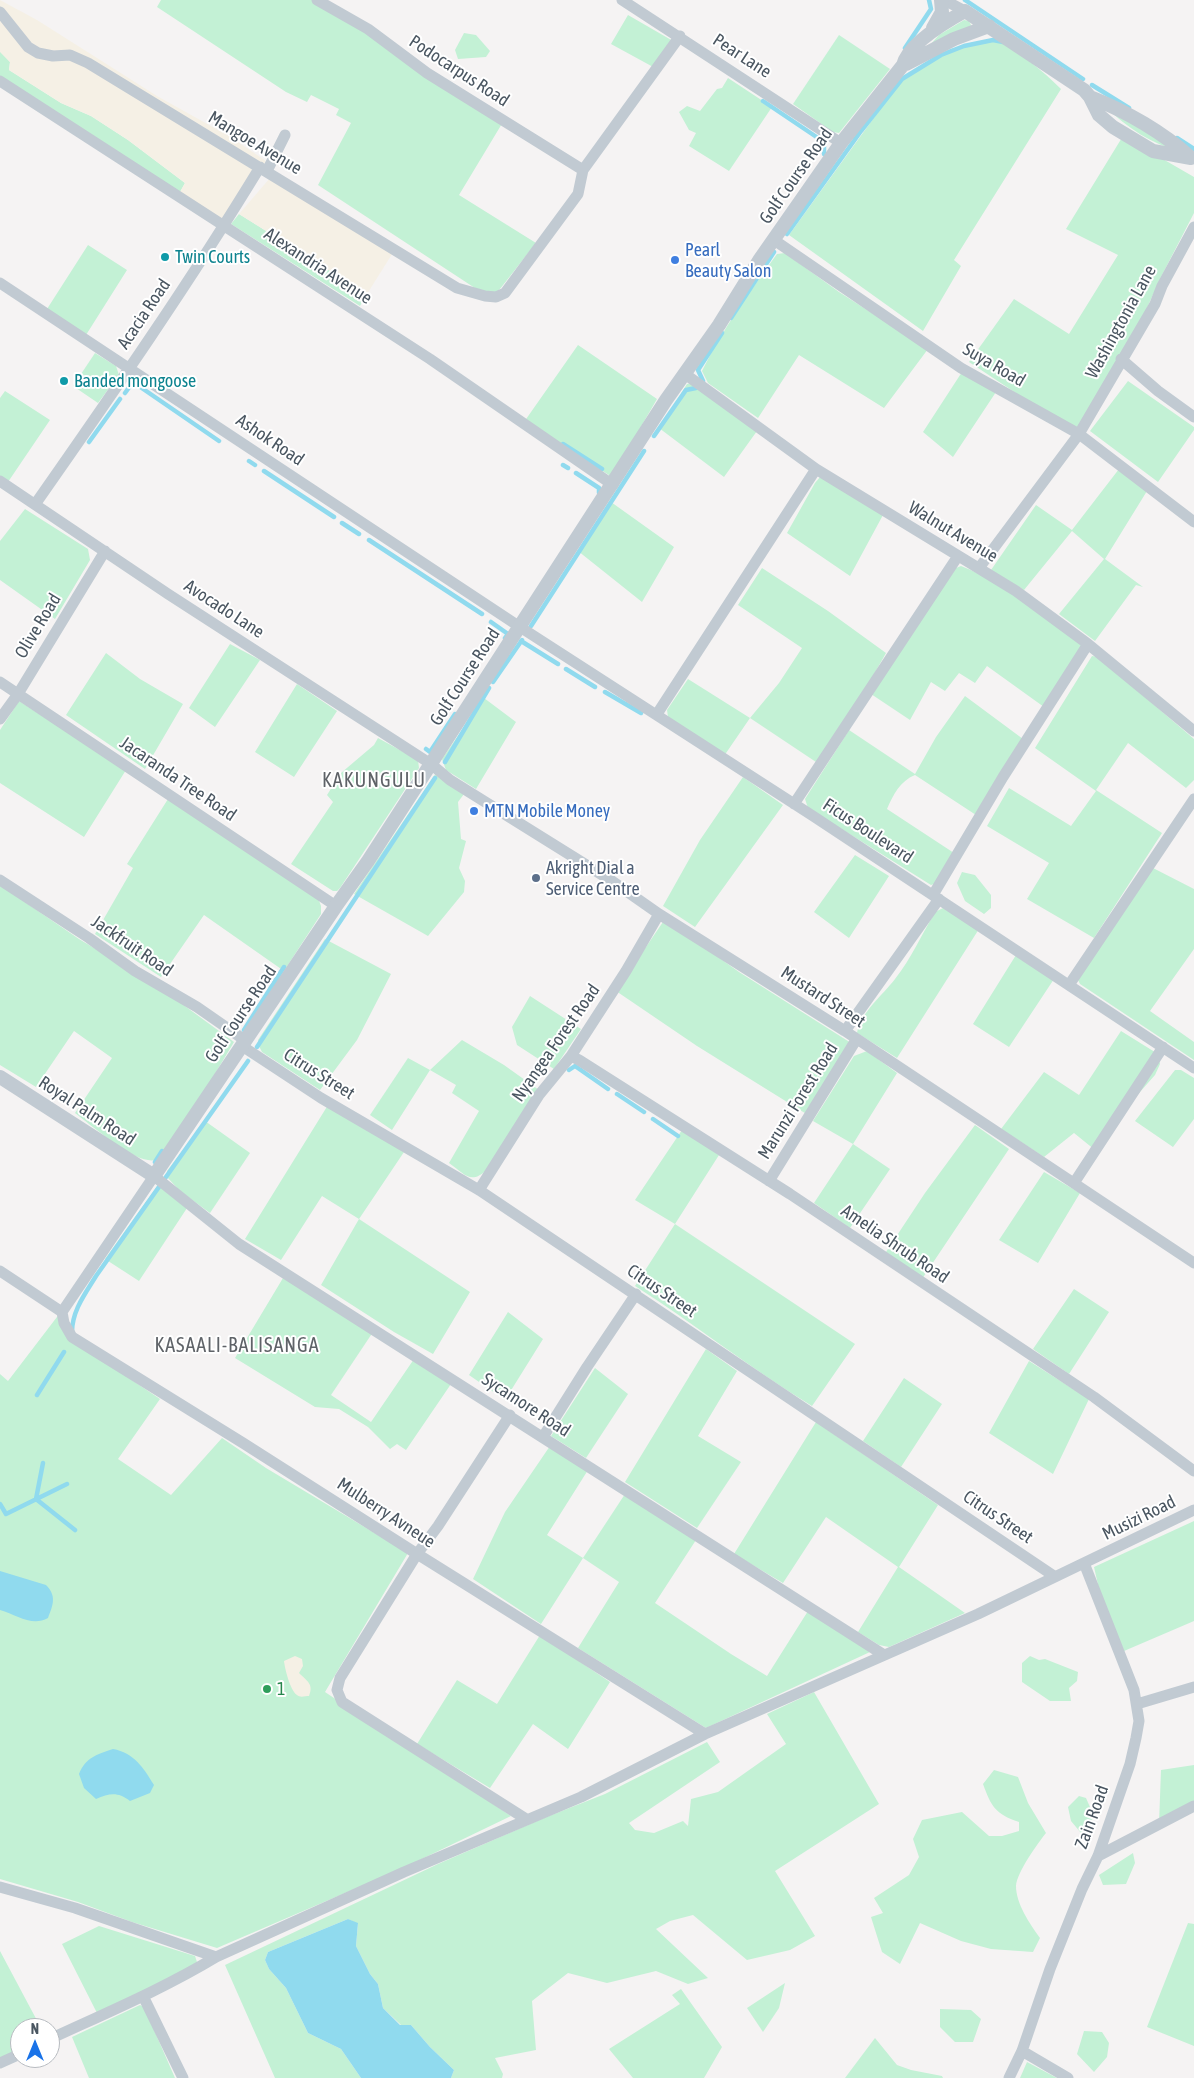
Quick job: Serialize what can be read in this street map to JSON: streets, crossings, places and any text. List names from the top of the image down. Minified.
{"streets":{"street":["Pear Lane","Podocarpus Road","Mangoe Avenue","Golf Course Road","Alexandria Avenue","Acacia Road","Washingtonia Lane","Suya Road","Ashok Road","Walnut Avenue","Avocado Lane","Olive Road","Jacaranda Tree Road","Ficus Boulevard","Jackfruit Road","Mustard Street","Nyangea Forest Road","Citrus Street","Marunzi Forest Road","Royal Palm Road","Amelia Shrub Road","Sycamore Road","Mulberry Avneue","Musizi Road","Zain Road"]},"crossings":[["Pear Lane","Golf Course Road"],["Podocarpus Road","Mangoe Avenue"],["Mangoe Avenue","Acacia Road"],["Golf Course Road","Alexandria Avenue"],["Golf Course Road","Suya Road"],["Golf Course Road","Ashok Road"],["Golf Course Road","Walnut Avenue"],["Golf Course Road","Avocado Lane"],["Golf Course Road","Jacaranda Tree Road"],["Golf Course Road","Ficus Boulevard"],["Golf Course Road","Jackfruit Road"],["Golf Course Road","Mustard Street"],["Golf Course Road","Citrus Street"],["Golf Course Road","Royal Palm Road"],["Golf Course Road","Sycamore Road"],["Golf Course Road","Mulberry Avneue"],["Alexandria Avenue","Acacia Road"],["Acacia Road","Ashok Road"],["Acacia Road","Avocado Lane"],["Washingtonia Lane","Suya Road"],["Ashok Road","Ficus Boulevard"],["Avocado Lane","Olive Road"],["Avocado Lane","Mustard Street"],["Olive Road","Jacaranda Tree Road"],["Jackfruit Road","Citrus Street"],["Mustard Street","Nyangea Forest Road"],["Mustard Street","Marunzi Forest Road"],["Nyangea Forest Road","Citrus Street"],["Nyangea Forest Road","Amelia Shrub Road"],["Citrus Street","Musizi Road"],["Marunzi Forest Road","Amelia Shrub Road"],["Royal Palm Road","Sycamore Road"],["Sycamore Road","Musizi Road"],["Mulberry Avneue","Musizi Road"],["Musizi Road","Zain Road"]],"districts":["KAKUNGULU","KASAALI-BALISANGA"],"places":["Twin Courts","Pearl Beauty Salon","Banded mongoose","MTN Mobile Money","Akright Dial a Service Centre","1"],"north":"top"}
